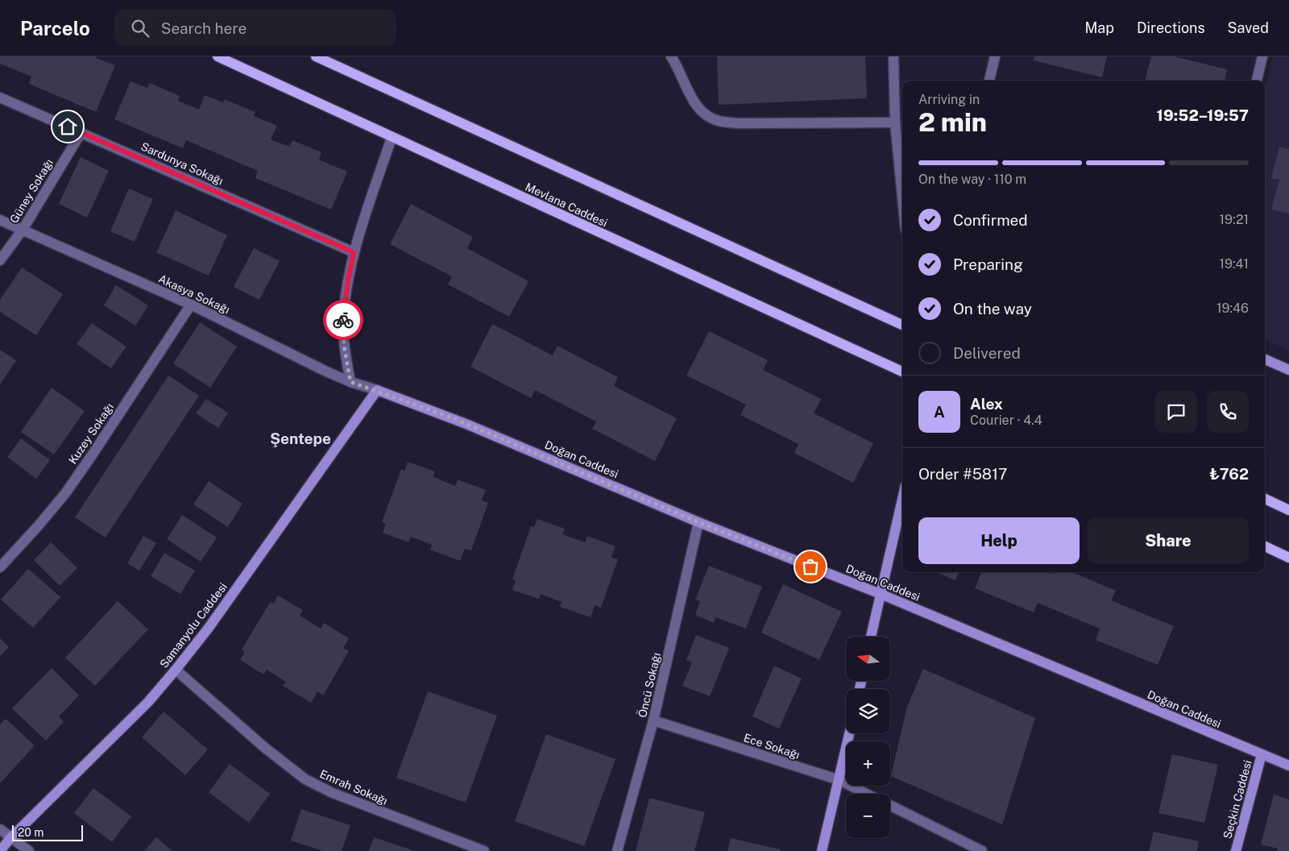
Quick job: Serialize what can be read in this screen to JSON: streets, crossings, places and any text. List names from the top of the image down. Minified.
{"streets":{"main road":["Mevlana Caddesi"],"street":["Sardunya Sokağı","Güney Sokağı","Akasya Sokağı","Kuzey Sokağı","Doğan Caddesi","Samanyolu Caddesi","Öncü Sokağı","Ece Sokağı","Emrah Sokağı","Seçkin Caddesi"]},"crossings":[["Sardunya Sokağı","Güney Sokağı"],["Güney Sokağı","Akasya Sokağı"],["Akasya Sokağı","Kuzey Sokağı"],["Akasya Sokağı","Doğan Caddesi"],["Akasya Sokağı","Samanyolu Caddesi"],["Doğan Caddesi","Samanyolu Caddesi"],["Doğan Caddesi","Öncü Sokağı"],["Doğan Caddesi","Seçkin Caddesi"],["Samanyolu Caddesi","Emrah Sokağı"],["Öncü Sokağı","Ece Sokağı"]],"districts":["Şentepe"],"scale_bar":"20 m","north":"left","page":{"header":"Parcelo","search":"Search here","nav":["Map","Directions","Saved"],"heading":["2 min","Arriving in","19:52–19:57"],"panel":["Alex","Courier · 4.4","Order #5817","₺762"],"bar":"On the way · 110 m","list":[["Confirmed","19:21"],["Preparing","19:41"],["On the way","19:46"],"Delivered"],"round":"A","buttons":["Help","Share"],"map_buttons":["+","−"],"scale":"20 m"}}
